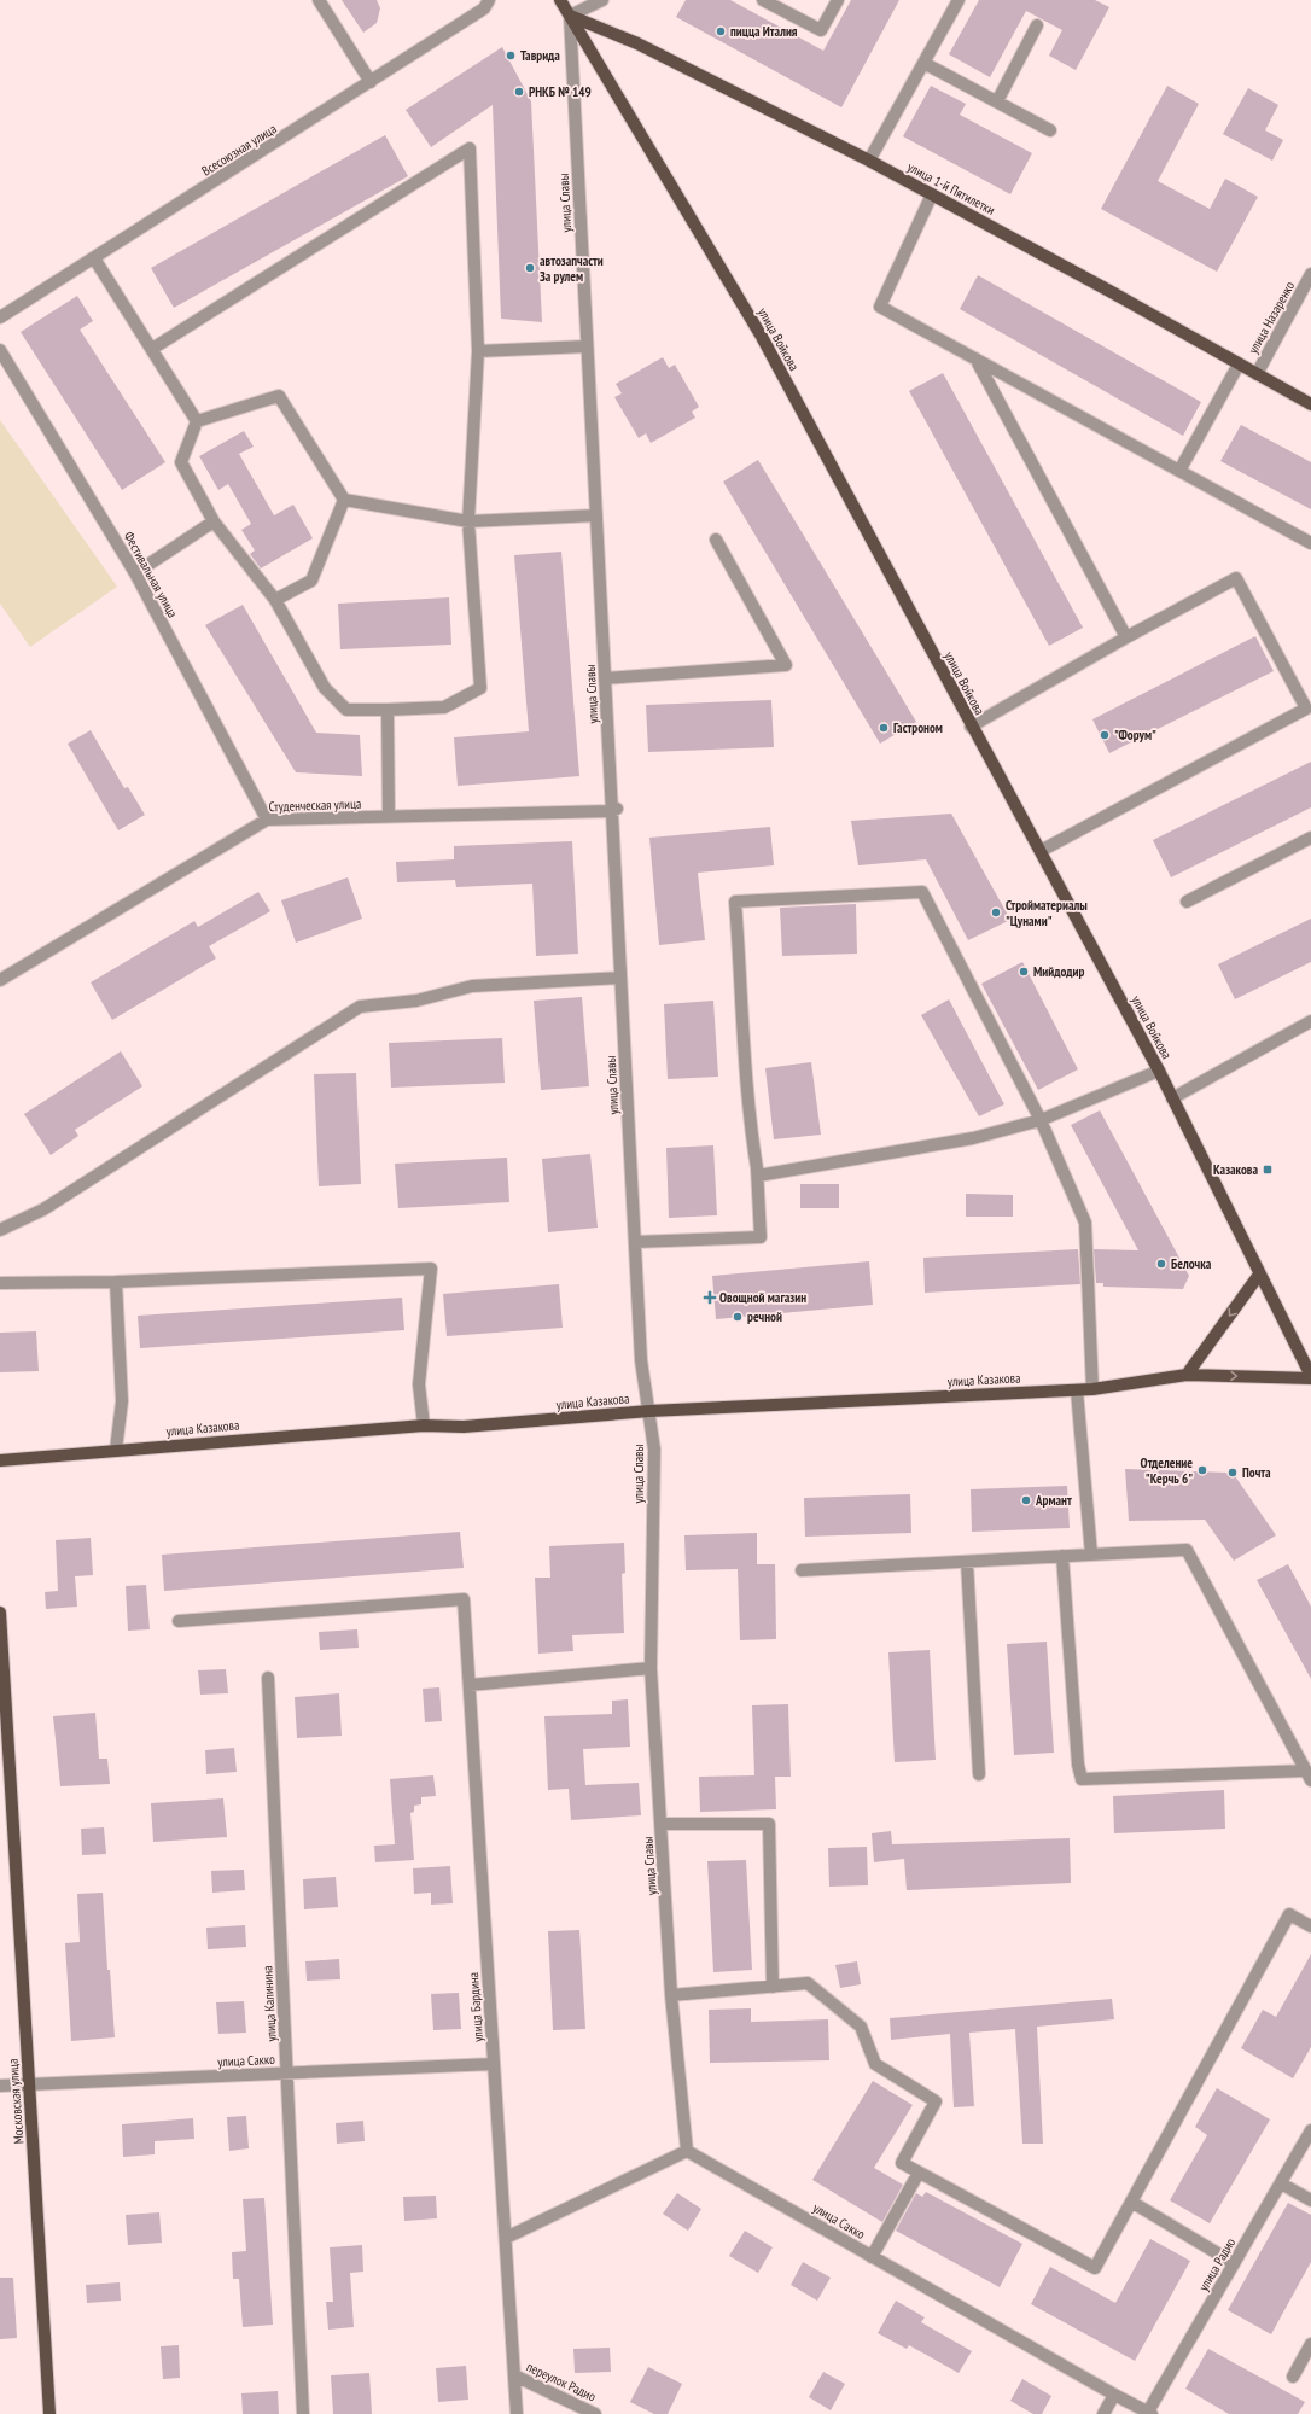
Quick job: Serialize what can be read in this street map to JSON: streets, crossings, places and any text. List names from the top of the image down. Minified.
{"streets":{"main road":["улица 1-й Пятилетки","улица Войкова","улица Казакова","Московская улица"],"street":["Всесоюзная улица","улица Славы","улица Назаренко","Фестивальная улица","Студенческая улица","улица Калинина","улица Бардина","улица Сакко","улица Радио","переулок Радио"]},"crossings":[["улица 1-й Пятилетки","улица Славы"],["улица 1-й Пятилетки","улица Назаренко"],["улица 1-й Пятилетки","улица Войкова"],["улица Славы","улица Войкова"],["улица Славы","Студенческая улица"],["улица Славы","улица Казакова"],["улица Славы","улица Сакко"],["улица Войкова","улица Казакова"],["Фестивальная улица","Студенческая улица"],["улица Калинина","улица Сакко"],["улица Бардина","улица Сакко"],["улица Бардина","переулок Радио"],["улица Сакко","Московская улица"],["улица Сакко","улица Радио"]],"places":{"other":["пицца Италия","Таврида","РНКБ № 149","автозапчасти За рулем","Гастроном","\"Форум\"","Стройматериалы \"Цунами\"","Мийдодир","Белочка","речной","Отделение \"Керчь 6\"","Почта","Армант"],"transit":["Казакова"],"health":["Овощной магазин"]}}
